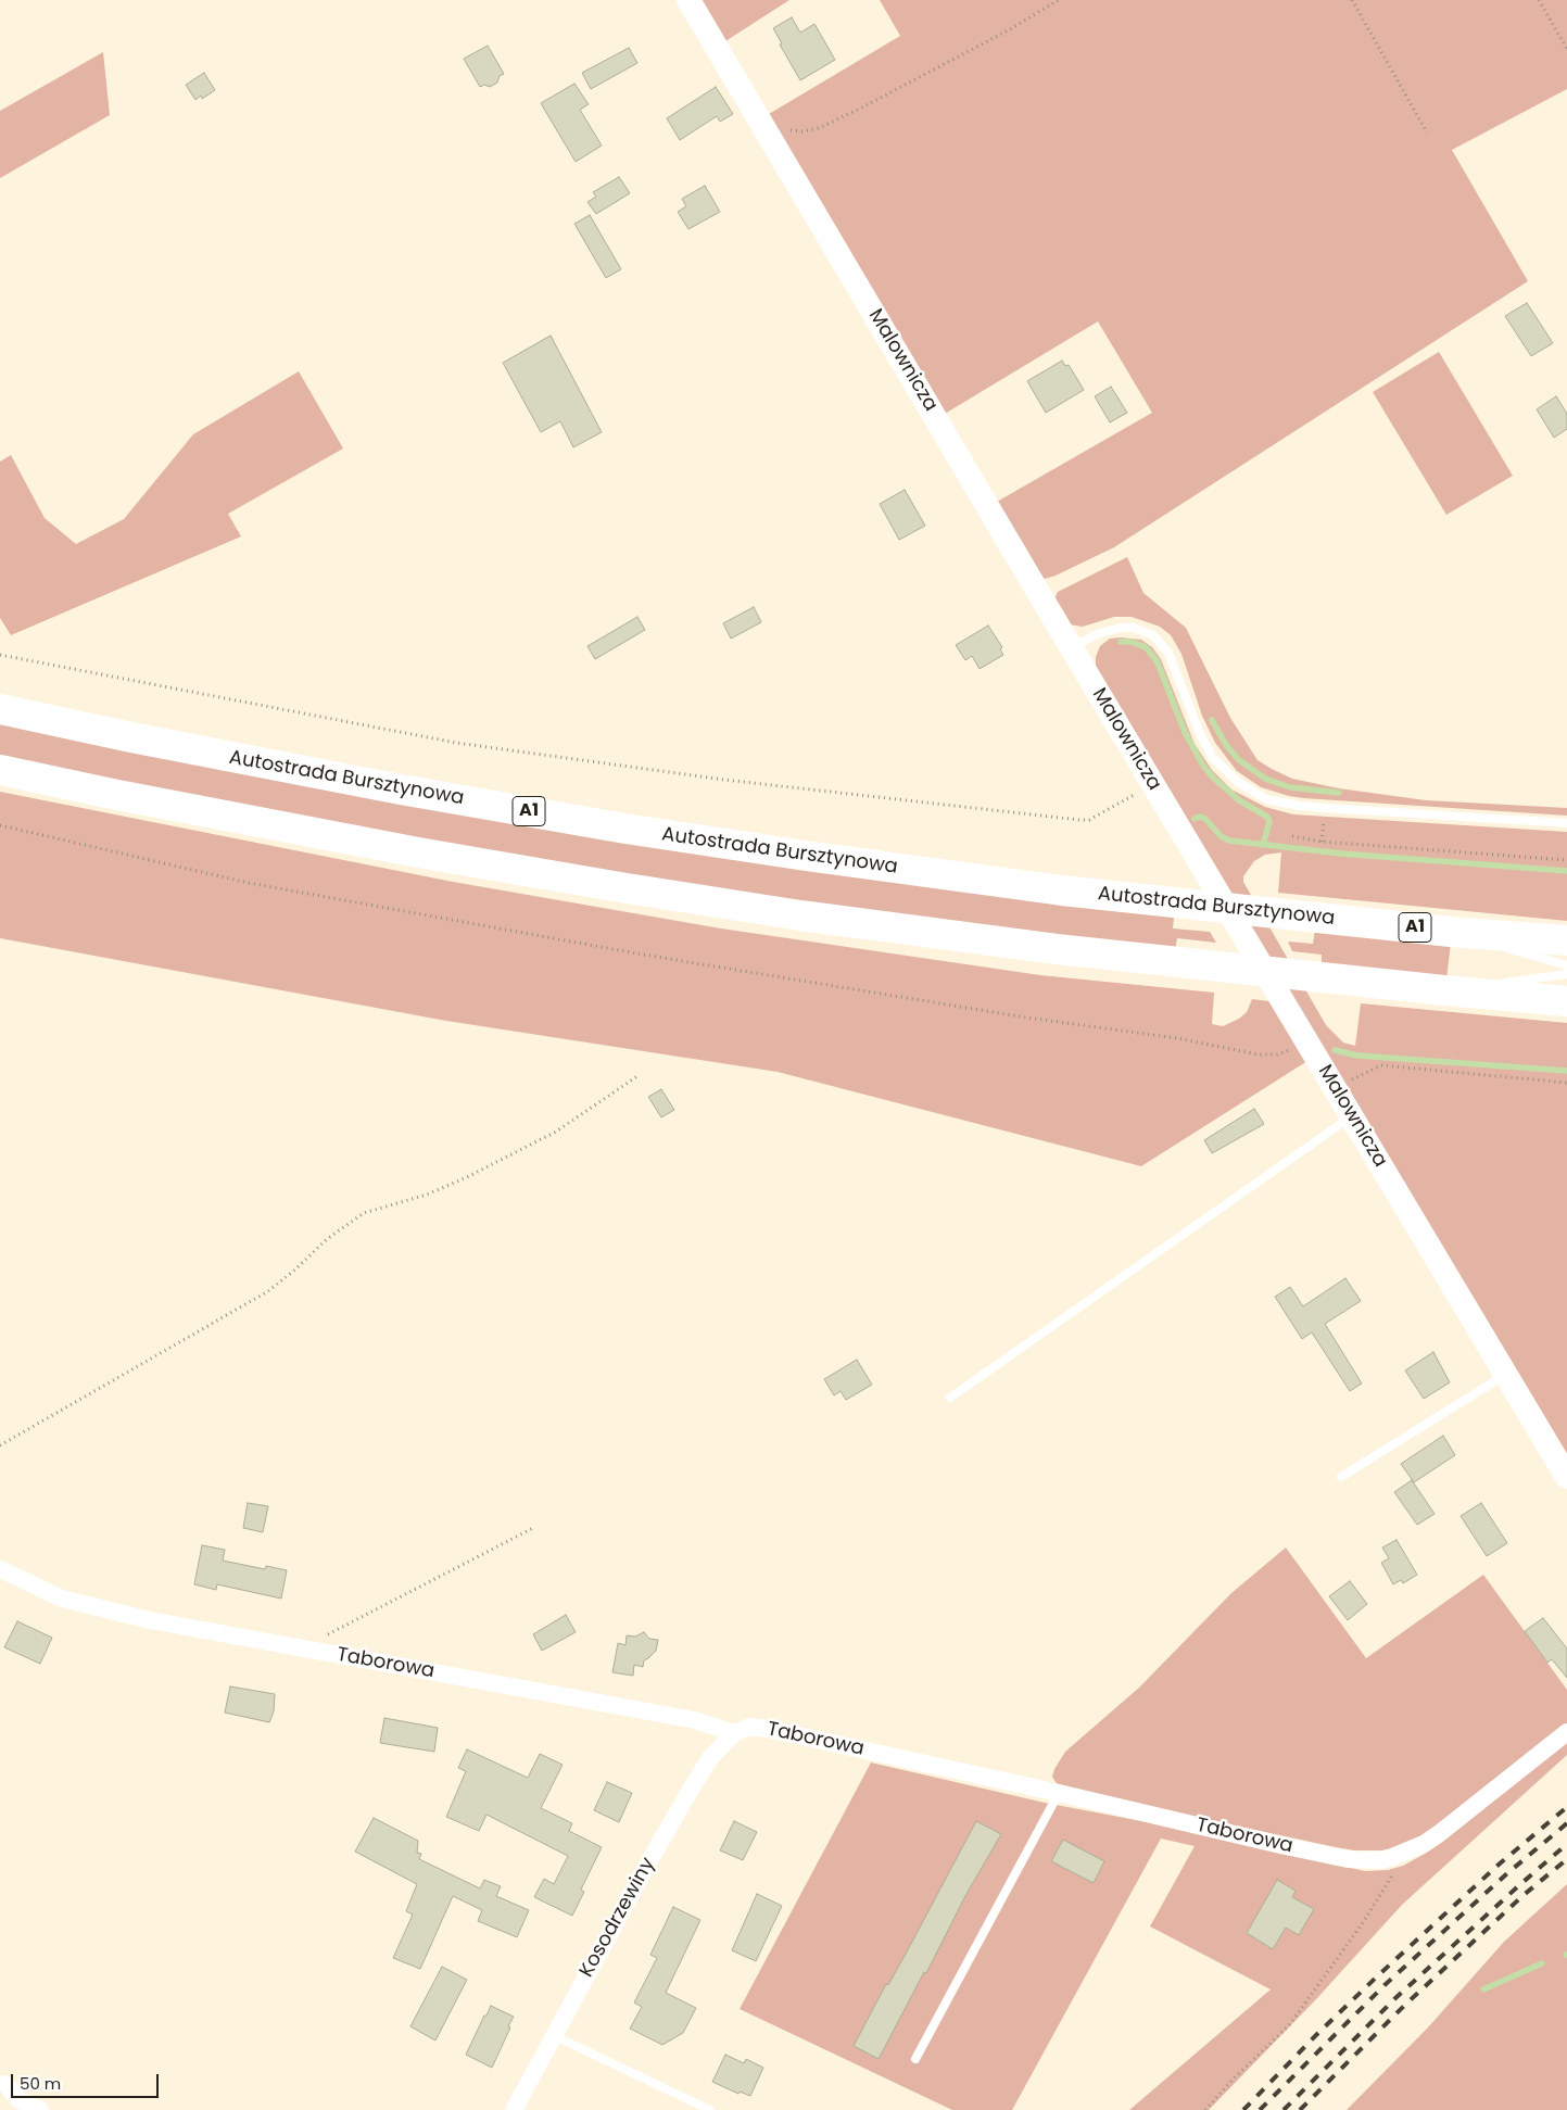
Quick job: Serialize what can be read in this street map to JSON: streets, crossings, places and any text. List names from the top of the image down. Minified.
{"streets":{"highway":["Autostrada Bursztynowa","A1"],"street":["Malownicza","Taborowa","Kosodrzewiny"]},"crossings":[["Taborowa","Kosodrzewiny"]],"scale_bar":"50 m"}
